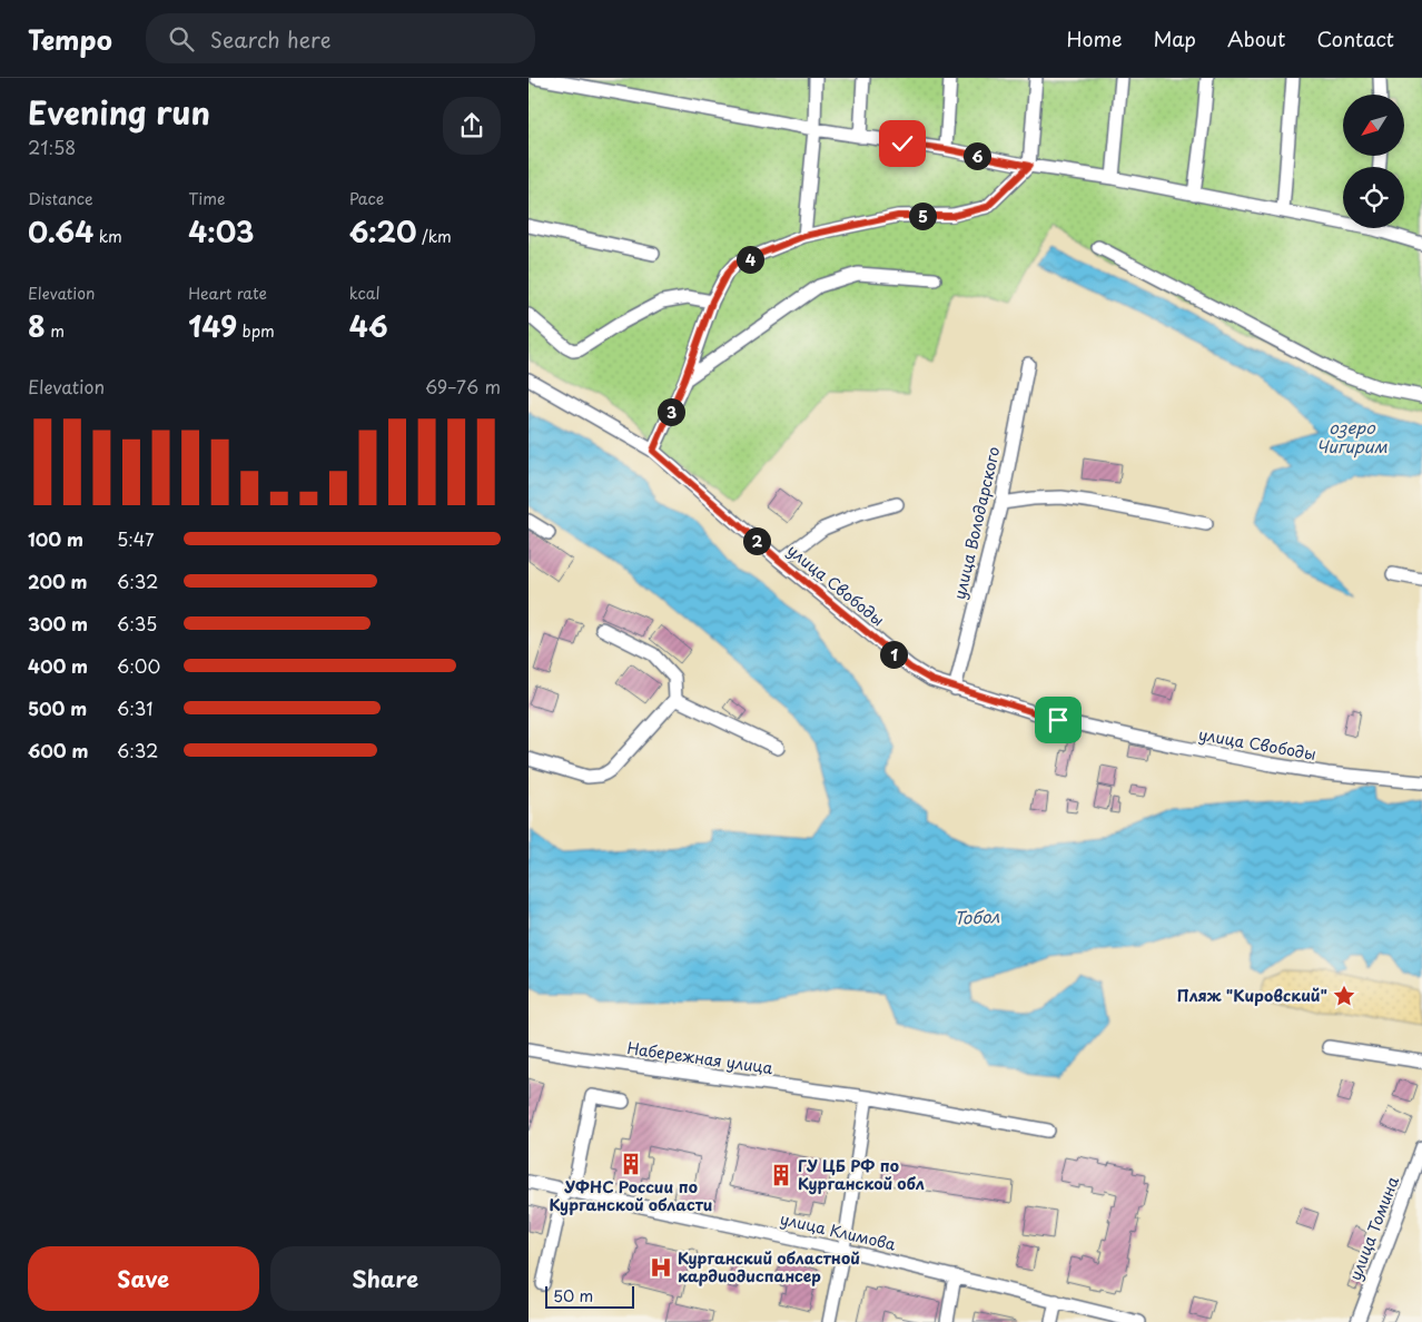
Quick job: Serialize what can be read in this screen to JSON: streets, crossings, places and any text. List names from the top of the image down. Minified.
{"streets":{"street":["улица Володарского","улица Свободы","Набережная улица","улица Томина","улица Климова"]},"crossings":[["улица Володарского","улица Свободы"]],"water":["озеро Чигирим","Тобол"],"places":{"place":["Пляж \"Кировский\""],"building":["УФНС России по Курганской области","ГУ ЦБ РФ по Курганской обл"],"hospital":["Курганский областной кардиодиспансер"]},"scale_bar":"50 m","north":"bottom left","page":{"header":"Tempo","search":"Search here","nav":["Home","Map","About","Contact"],"heading":["Evening run","21:58"],"pins":["6","5","4","3","2","1"],"stats":[["Distance","0.64 km"],["Time","4:03"],["Pace","6:20 /km"],["Elevation","8 m"],["Heart rate","149 bpm"],["kcal","46"]],"chart":["Elevation","69–76 m"],"list":[{"name":"100 m","note":"5:47"},{"name":"200 m","note":"6:32"},{"name":"300 m","note":"6:35"},{"name":"400 m","note":"6:00"},{"name":"500 m","note":"6:31"},{"name":"600 m","note":"6:32"}],"buttons":["Save","Share"],"scale":"50 m"}}
